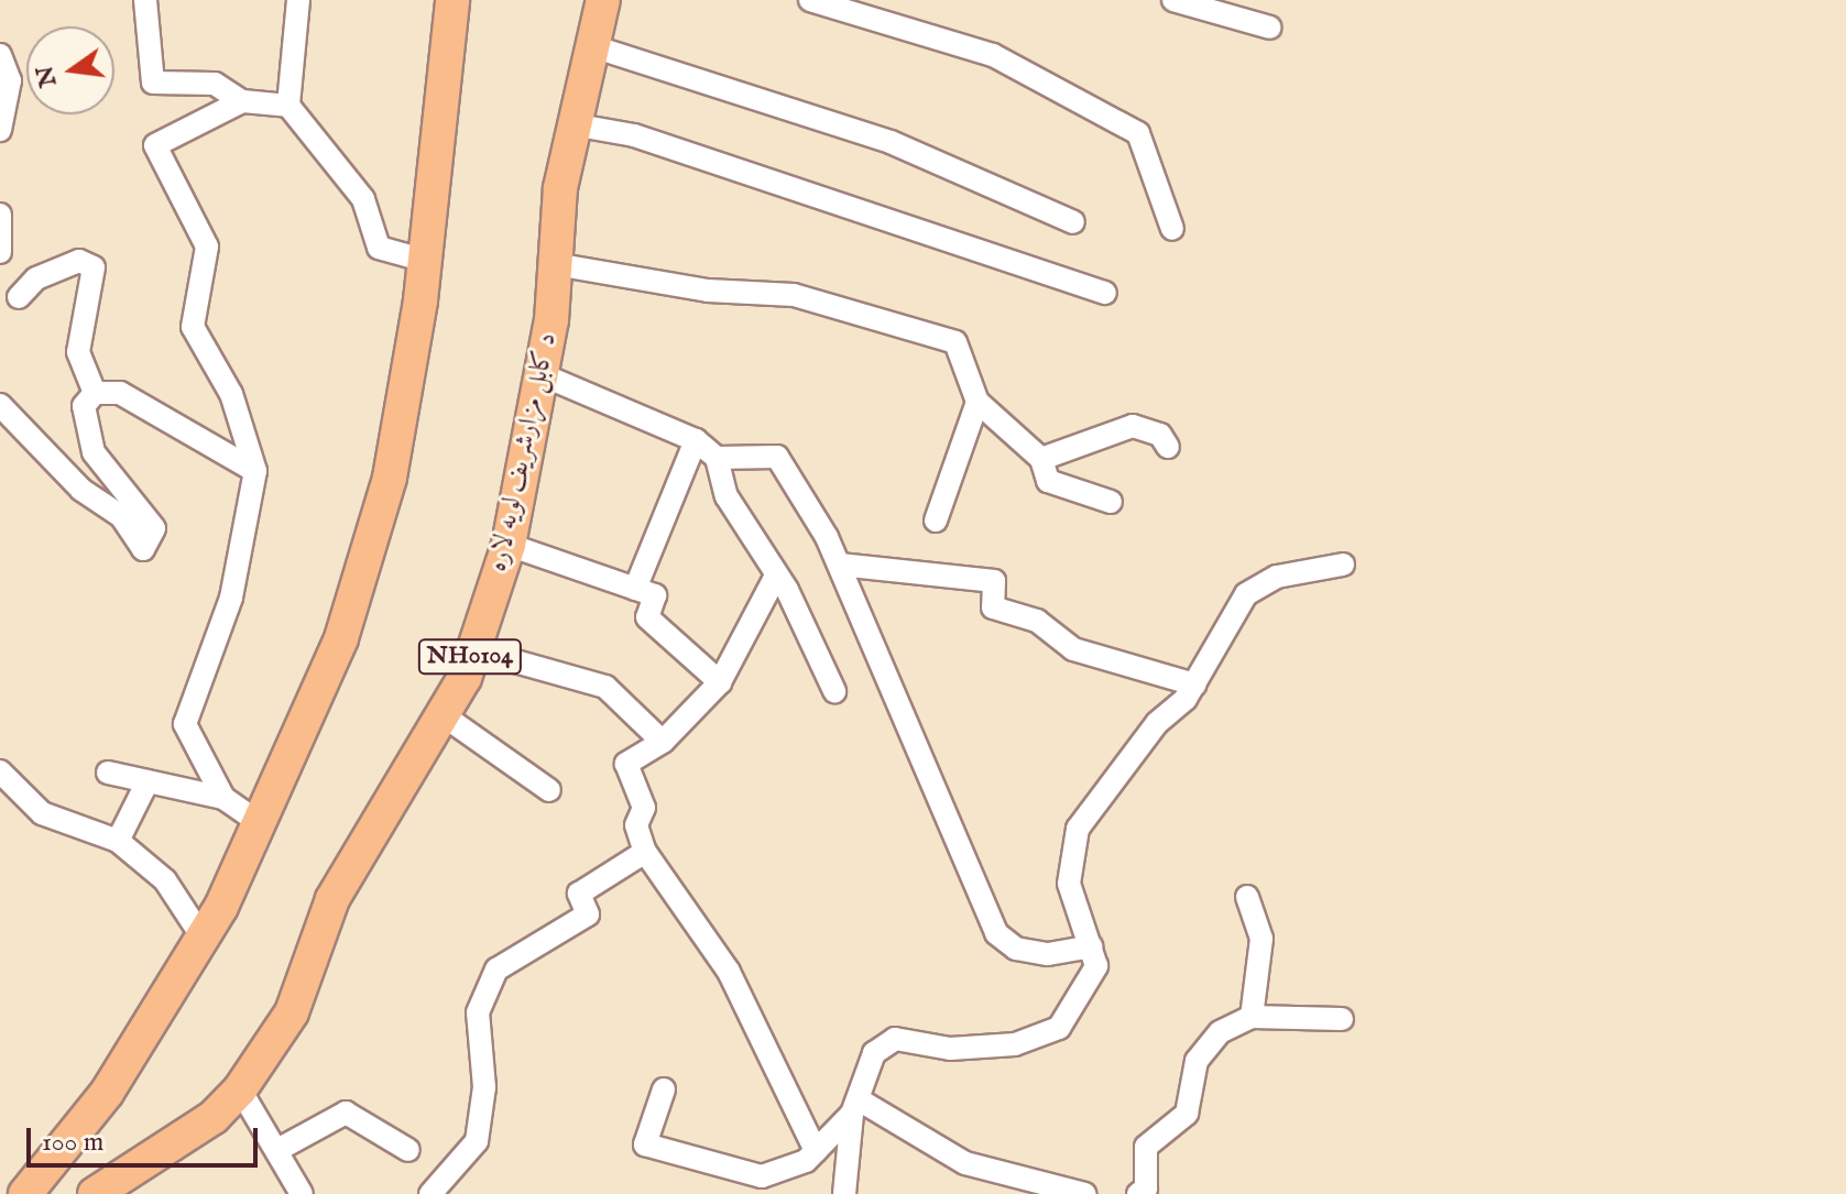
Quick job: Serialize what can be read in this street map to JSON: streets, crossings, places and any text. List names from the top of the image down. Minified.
{"streets":{"highway":["د کابل مزارشریف لویه لاره","NH0104"]},"scale_bar":"100 m","north":"left"}
